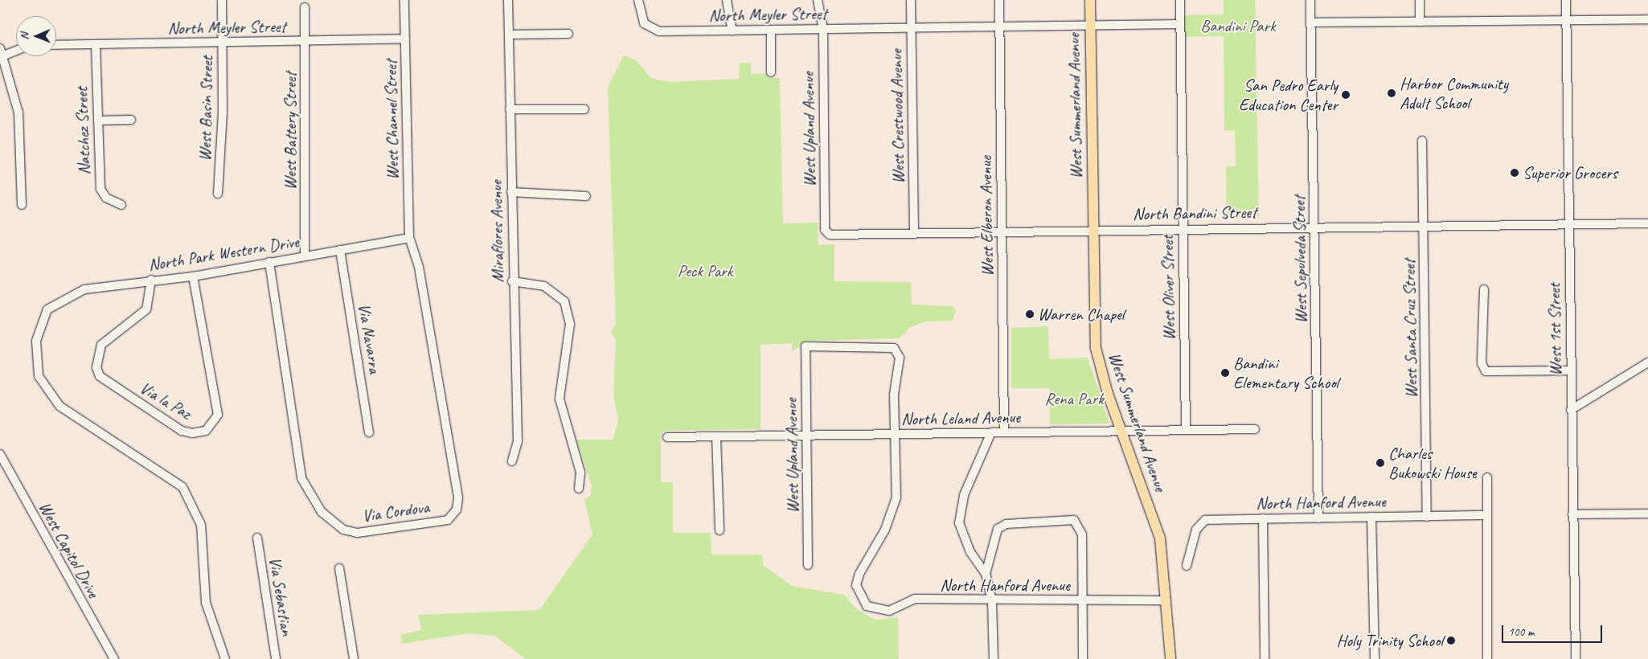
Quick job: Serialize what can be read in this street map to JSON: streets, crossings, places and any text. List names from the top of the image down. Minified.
{"streets":{"main road":["West Summerland Avenue"],"street":["North Meyler Street","West Basin Street","West Crestwood Avenue","West Channel Street","West Upland Avenue","Natchez Street","West Battery Street","North Bandini Street","West Elberon Avenue","Miraflores Avenue","North Park Western Drive","West Sepulveda Street","West Oliver Street","West Santa Cruz Street","West 1st Street","Via Navarra","Via la Paz","North Leland Avenue","North Hanford Avenue","Via Cordova","West Capitol Drive","Via Sebastian"]},"crossings":[["North Meyler Street","West Summerland Avenue"],["North Meyler Street","West Basin Street"],["North Meyler Street","West Crestwood Avenue"],["North Meyler Street","West Channel Street"],["North Meyler Street","West Upland Avenue"],["North Meyler Street","Natchez Street"],["North Meyler Street","West Battery Street"],["North Meyler Street","West Elberon Avenue"],["North Meyler Street","West Oliver Street"],["West Summerland Avenue","North Bandini Street"],["West Summerland Avenue","North Leland Avenue"],["West Summerland Avenue","North Hanford Avenue"],["West Crestwood Avenue","North Bandini Street"],["West Channel Street","North Park Western Drive"],["West Channel Street","Via Cordova"],["West Upland Avenue","North Bandini Street"],["West Upland Avenue","North Leland Avenue"],["West Upland Avenue","North Hanford Avenue"],["West Battery Street","North Park Western Drive"],["North Bandini Street","West Elberon Avenue"],["North Bandini Street","West Sepulveda Street"],["North Bandini Street","West Oliver Street"],["North Bandini Street","West Santa Cruz Street"],["North Bandini Street","West 1st Street"],["West Elberon Avenue","North Leland Avenue"],["North Park Western Drive","Via Navarra"],["North Park Western Drive","Via la Paz"],["North Park Western Drive","Via Cordova"],["West Sepulveda Street","North Hanford Avenue"],["West Oliver Street","North Leland Avenue"],["West Santa Cruz Street","North Hanford Avenue"],["North Leland Avenue","North Hanford Avenue"]],"parks":["Bandini Park","Peck Park","Rena Park"],"places":["Harbor Community Adult School","San Pedro Early Education Center","Superior Grocers","Warren Chapel","Bandini Elementary School","Charles Bukowski House","Holy Trinity School"],"scale_bar":"100 m","north":"left"}
